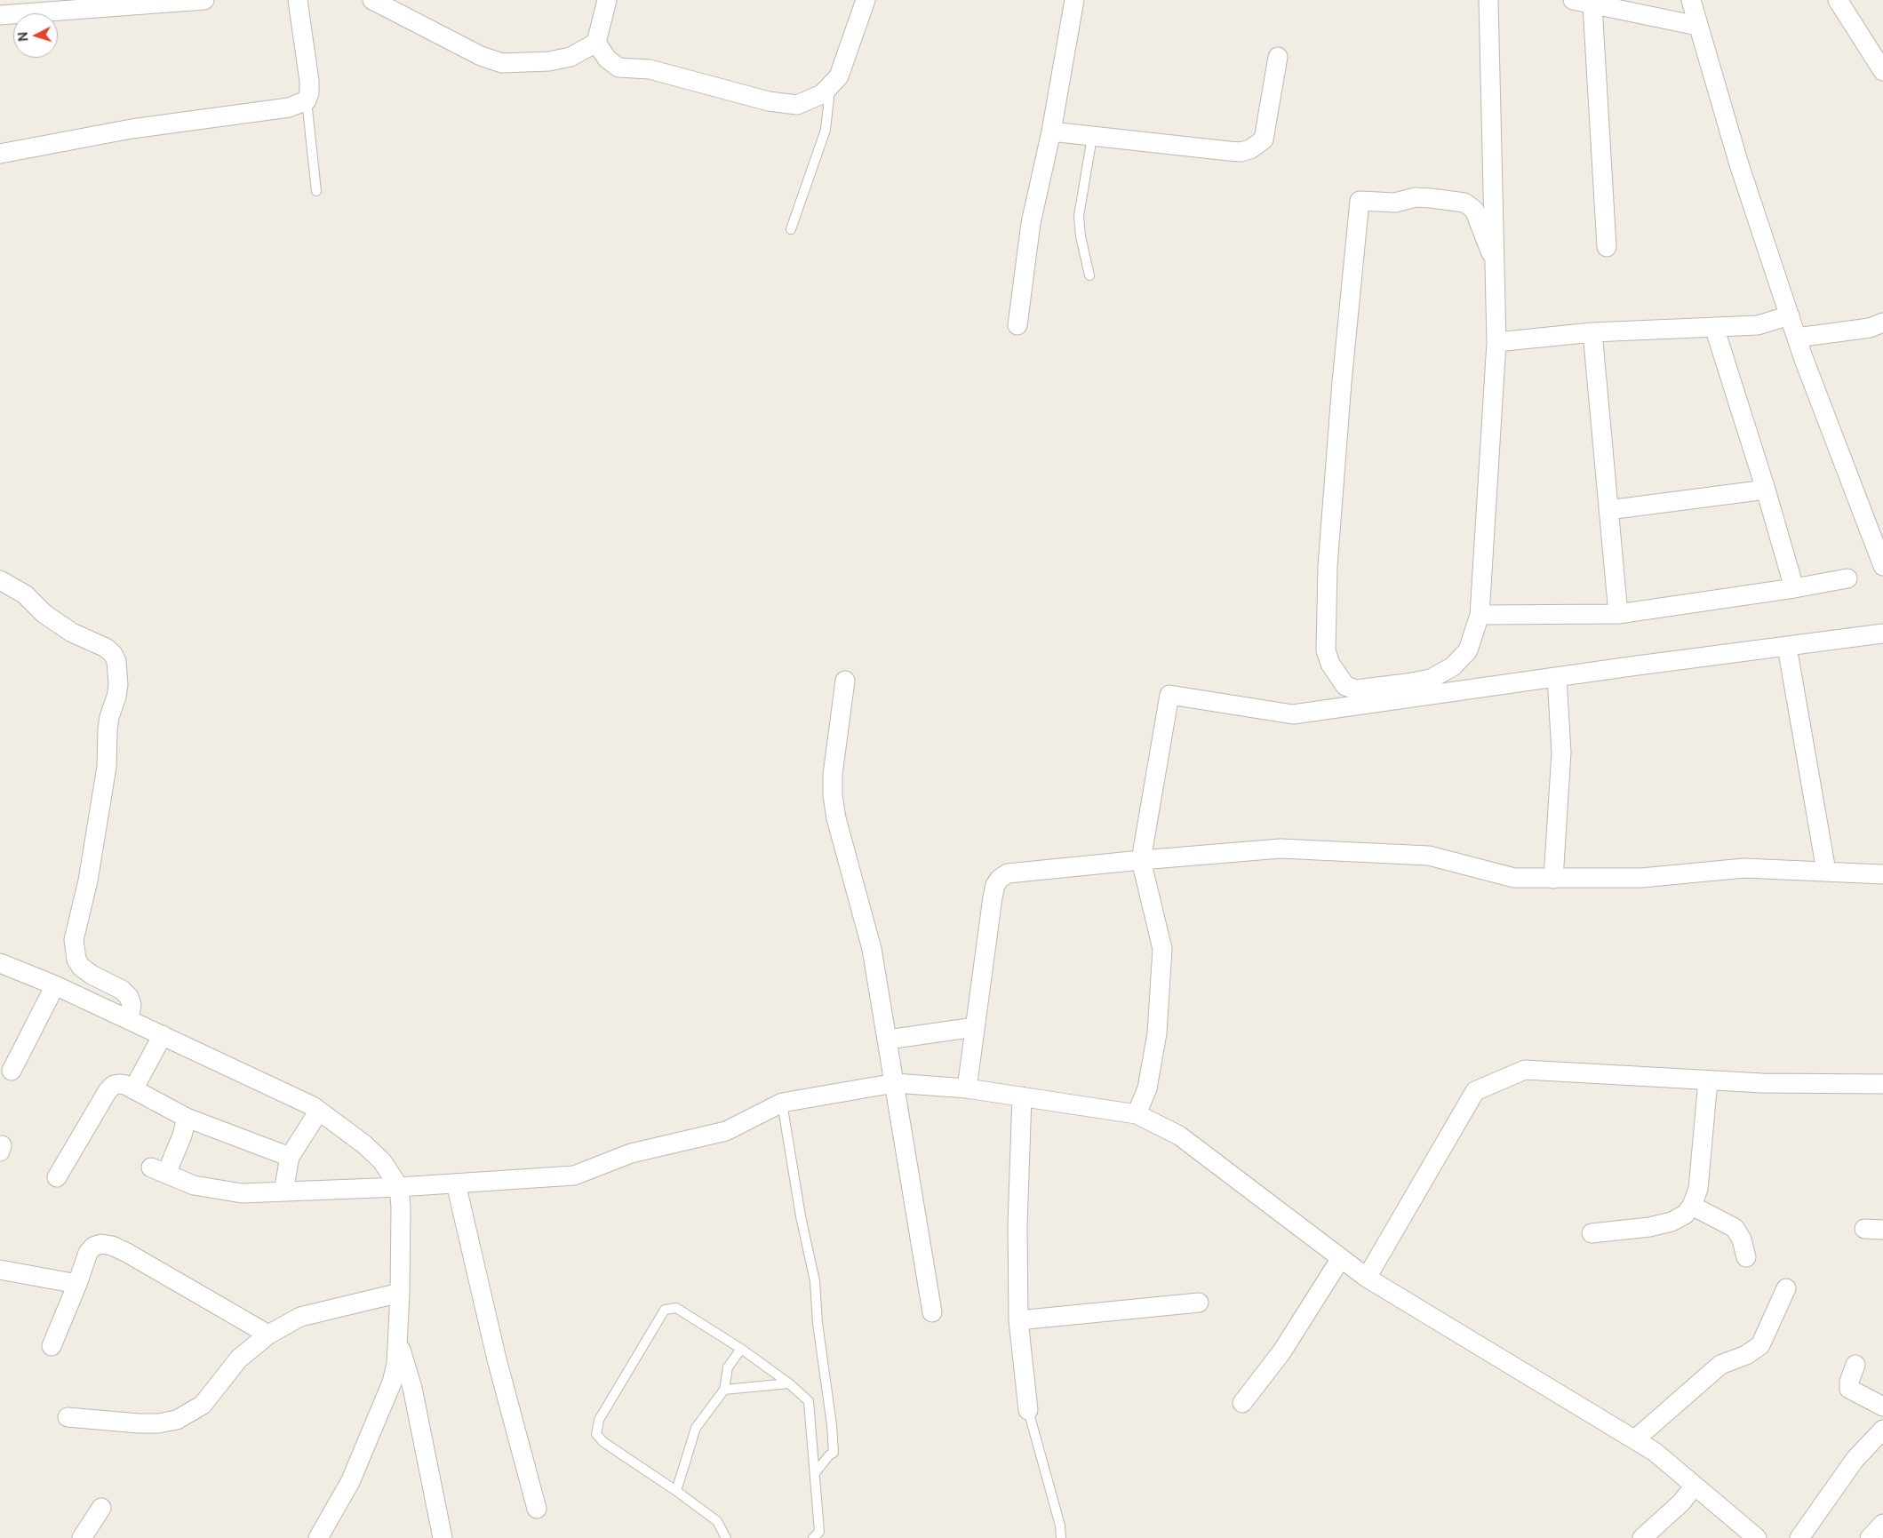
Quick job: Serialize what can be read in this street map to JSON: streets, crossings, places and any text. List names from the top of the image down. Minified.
{"north":"left"}
